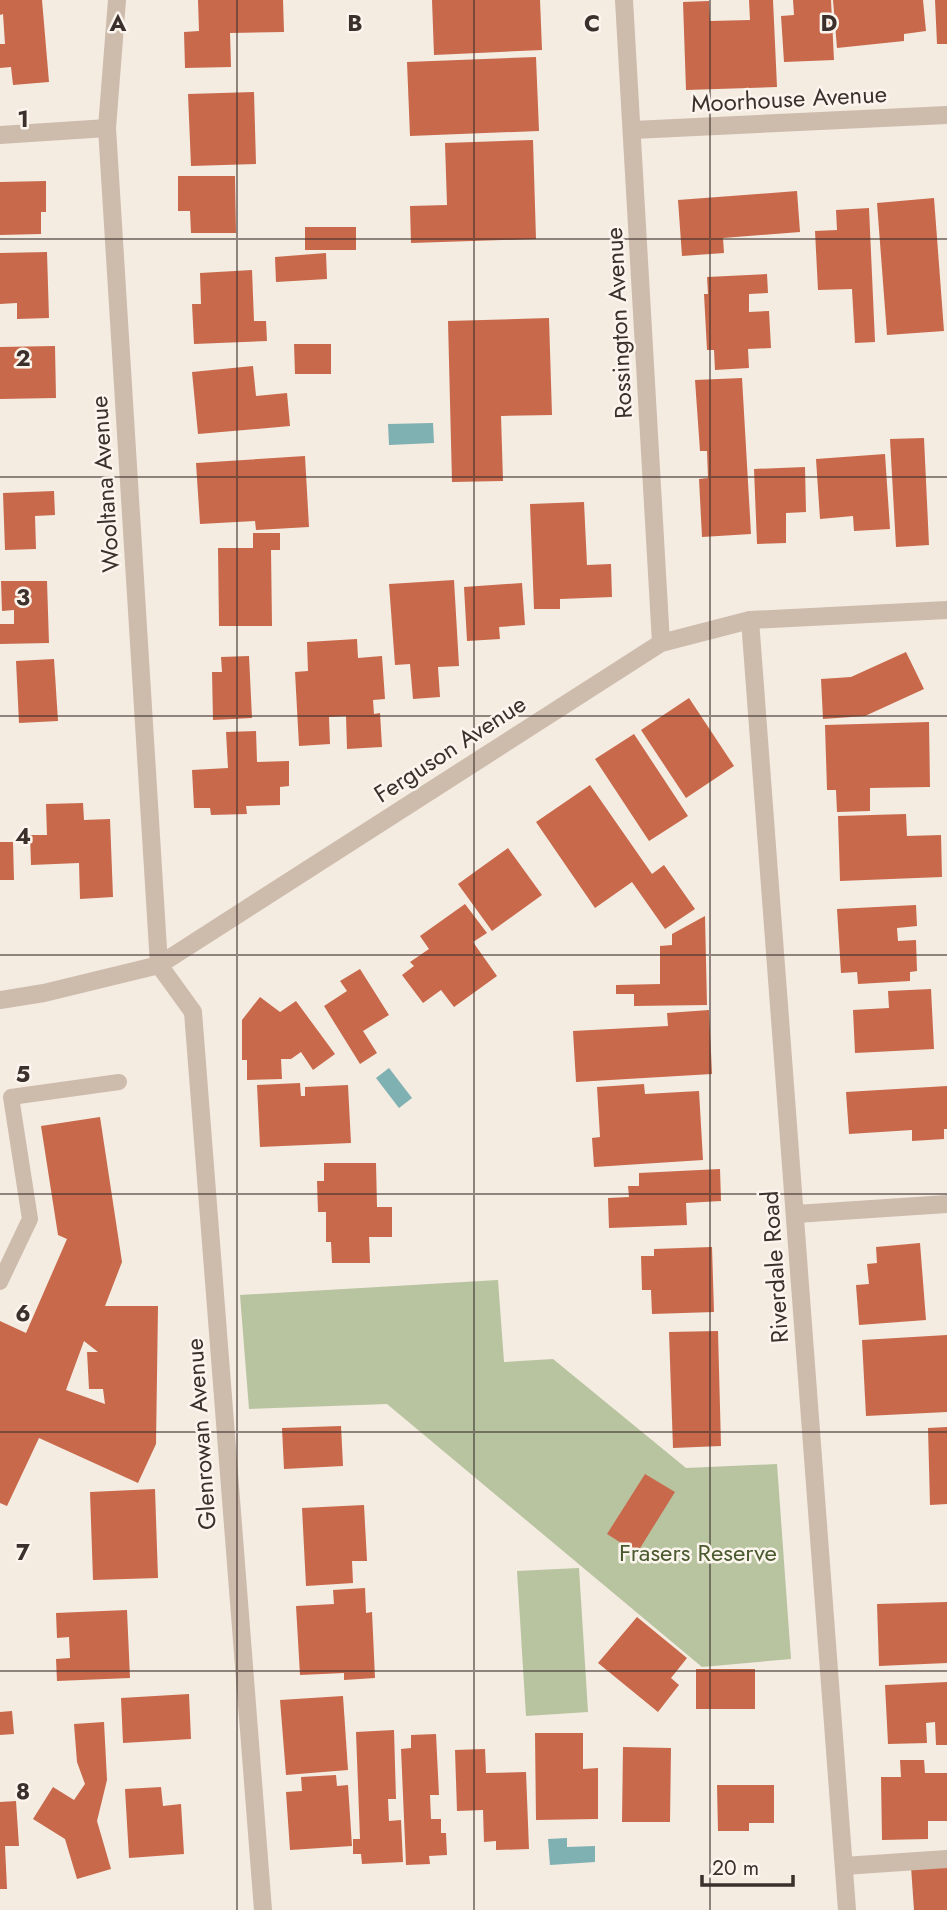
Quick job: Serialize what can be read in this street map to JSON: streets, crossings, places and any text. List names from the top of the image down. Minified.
{"streets":{"street":["Moorhouse Avenue","Rossington Avenue","Wooltana Avenue","Ferguson Avenue","Riverdale Road","Glenrowan Avenue"]},"crossings":[["Moorhouse Avenue","Rossington Avenue"],["Rossington Avenue","Ferguson Avenue"],["Wooltana Avenue","Ferguson Avenue"],["Wooltana Avenue","Glenrowan Avenue"],["Ferguson Avenue","Riverdale Road"],["Ferguson Avenue","Glenrowan Avenue"]],"parks":["Frasers Reserve"],"scale_bar":"20 m","grid":{"columns":["A","B","C","D"],"rows":["1","2","3","4","5","6","7","8"]}}
